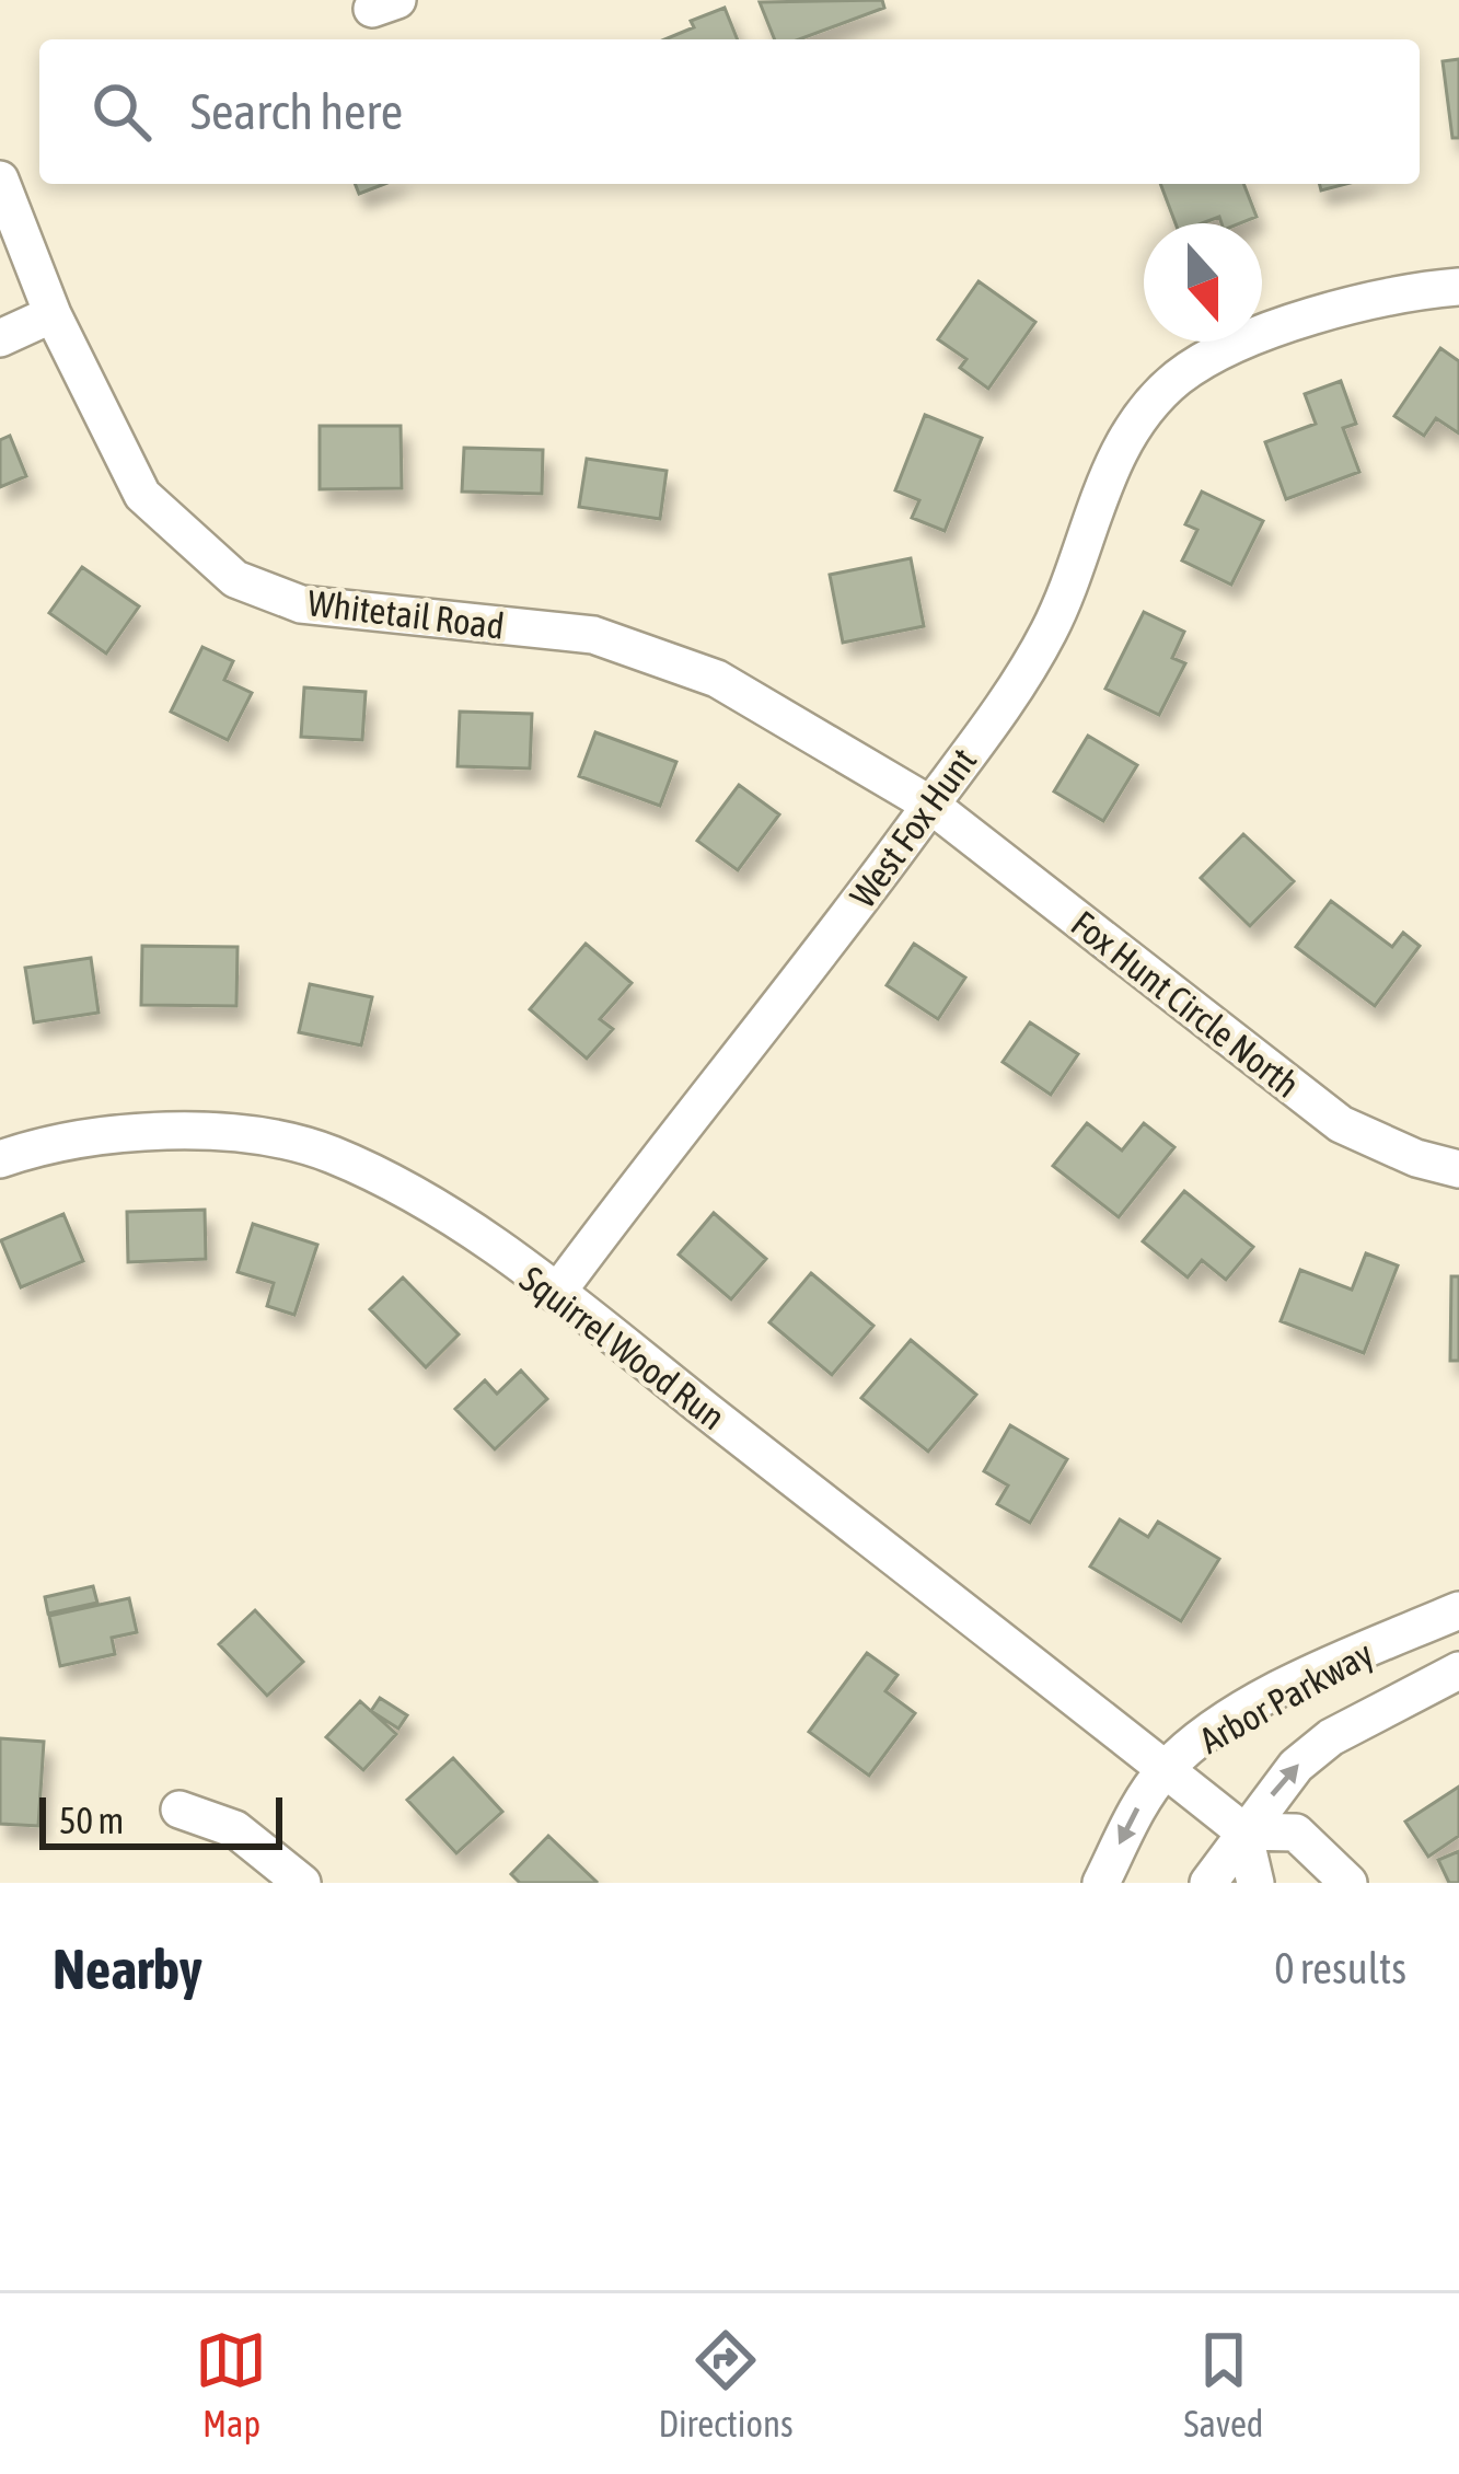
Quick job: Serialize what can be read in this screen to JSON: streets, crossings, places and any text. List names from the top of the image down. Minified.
{"streets":{"street":["Whitetail Road","West Fox Hunt","Fox Hunt Circle North","Squirrel Wood Run","Arbor Parkway"]},"crossings":[["Whitetail Road","West Fox Hunt"],["Whitetail Road","Fox Hunt Circle North"],["West Fox Hunt","Fox Hunt Circle North"],["West Fox Hunt","Squirrel Wood Run"],["Squirrel Wood Run","Arbor Parkway"]],"scale_bar":"50 m","north":"bottom","page":{"search":"Search here","scale":"50 m","heading":["Nearby","0 results"],"nav":["Map","Directions","Saved"]}}
